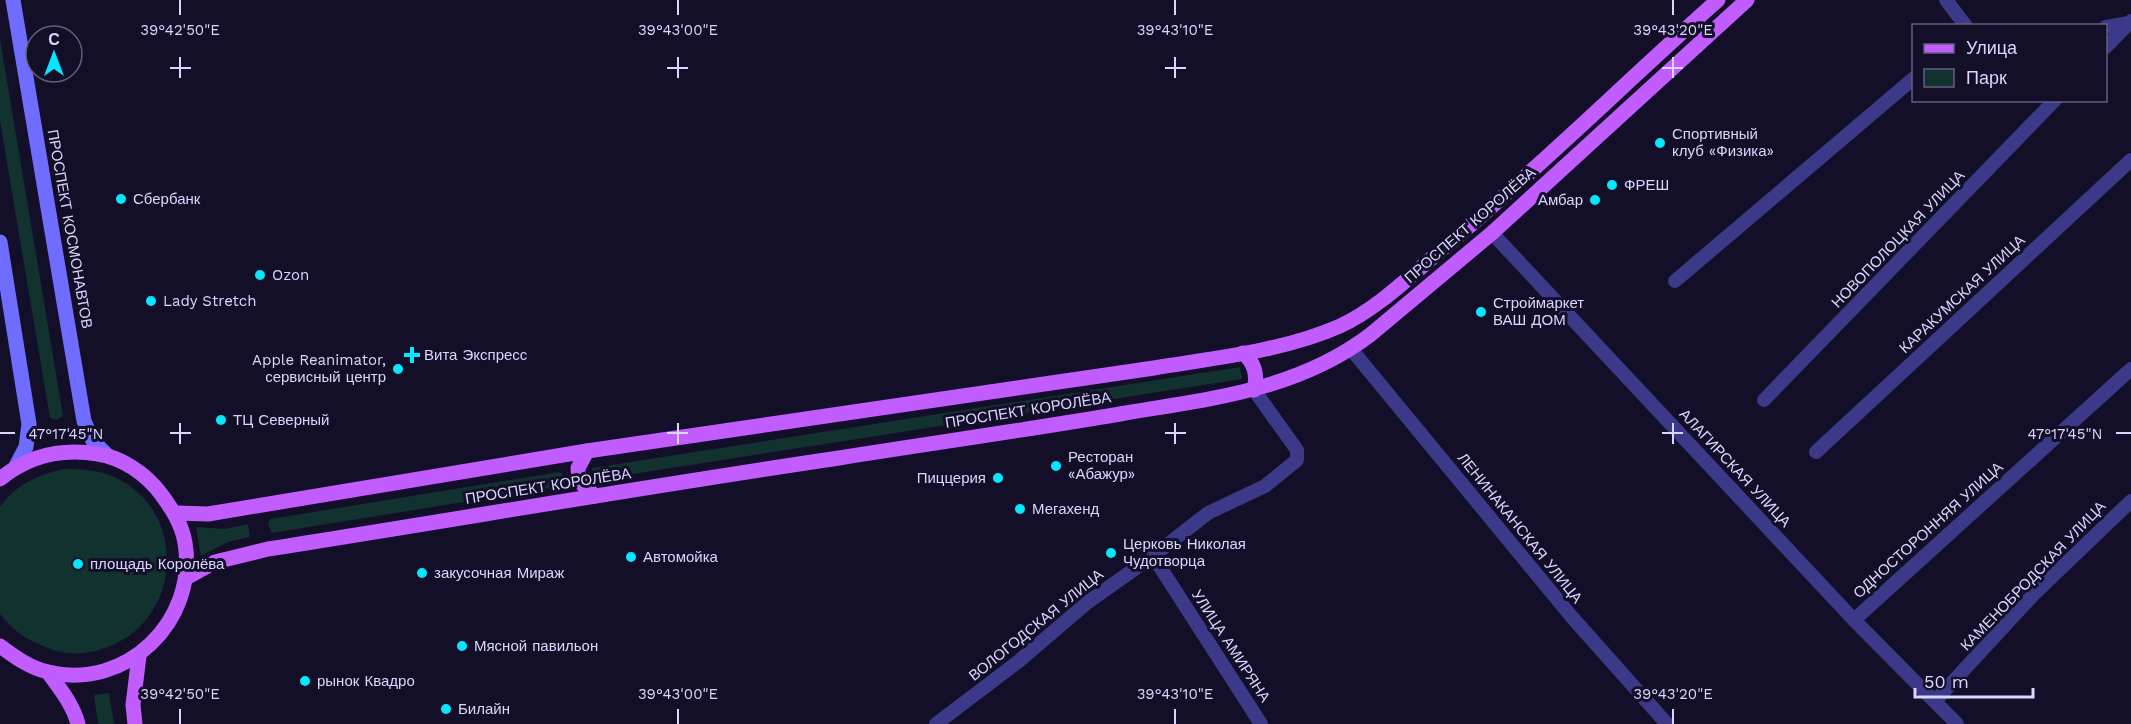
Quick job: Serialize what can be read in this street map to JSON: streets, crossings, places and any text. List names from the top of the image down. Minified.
{"streets":{"main road":["ПРОСПЕКТ КОРОЛЁВА","ПРОСПЕКТ КОСМОНАВТОВ"],"street":["НОВОПОЛОЦКАЯ УЛИЦА","КАРАКУМСКАЯ УЛИЦА","АЛАГИРСКАЯ УЛИЦА","ЛЕНИНАКАНСКАЯ УЛИЦА","ОДНОСТОРОННЯЯ УЛИЦА","КАМЕНОБРОДСКАЯ УЛИЦА","ВОЛОГОДСКАЯ УЛИЦА","УЛИЦА АМИРЯНА"]},"crossings":[["ПРОСПЕКТ КОРОЛЁВА","АЛАГИРСКАЯ УЛИЦА"],["ПРОСПЕКТ КОРОЛЁВА","ЛЕНИНАКАНСКАЯ УЛИЦА"],["ПРОСПЕКТ КОРОЛЁВА","ВОЛОГОДСКАЯ УЛИЦА"],["АЛАГИРСКАЯ УЛИЦА","ОДНОСТОРОННЯЯ УЛИЦА"],["АЛАГИРСКАЯ УЛИЦА","КАМЕНОБРОДСКАЯ УЛИЦА"],["ВОЛОГОДСКАЯ УЛИЦА","УЛИЦА АМИРЯНА"]],"places":{"other":["Спортивный клуб «Физика»","ФРЕШ","Сбербанк","Амбар","Ozon","Lady Stretch","Строймаркет ВАШ ДОМ","Apple Reanimator, сервисный центр","ТЦ Северный","Ресторан «Абажур»","Пиццерия","Мегахенд","Церковь Николая Чудотворца","Автомойка","площадь Королёва","закусочная Мираж","Мясной павильон","рынок Квадро","Билайн"],"health":["Вита Экспресс"]},"legend":["Улица","Парк"],"scale_bar":"50 m","north":"top","coordinates":["39°42'50\"E","39°43'00\"E","39°43'10\"E","39°43'20\"E","47°17'45\"N"]}
